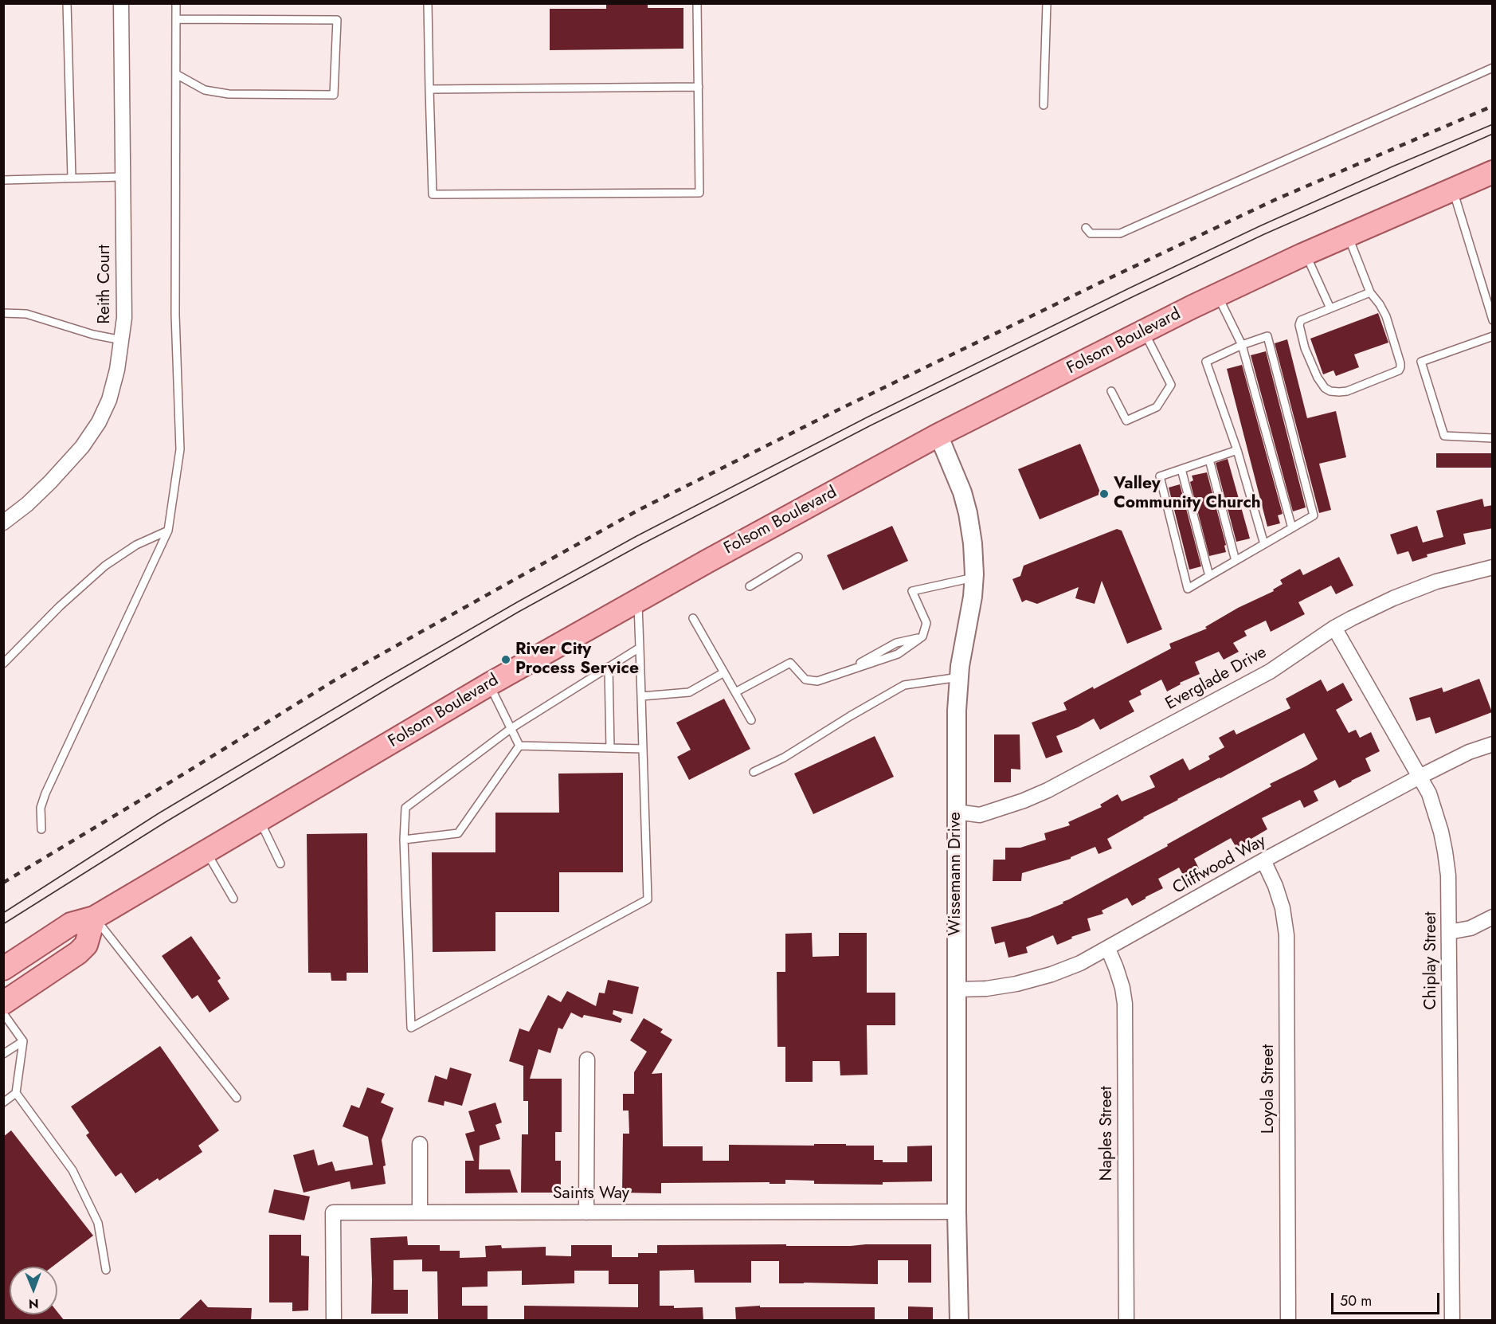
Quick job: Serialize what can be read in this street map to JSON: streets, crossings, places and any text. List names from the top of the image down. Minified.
{"streets":{"main road":["Folsom Boulevard"],"street":["Reith Court","Everglade Drive","Cliffwood Way","Wissemann Drive","Chiplay Street","Loyola Street","Naples Street","Saints Way"]},"crossings":[["Folsom Boulevard","Wissemann Drive"],["Everglade Drive","Wissemann Drive"],["Everglade Drive","Chiplay Street"],["Cliffwood Way","Wissemann Drive"],["Cliffwood Way","Chiplay Street"],["Cliffwood Way","Loyola Street"],["Cliffwood Way","Naples Street"],["Wissemann Drive","Saints Way"]],"places":["Valley Community Church","River City Process Service"],"scale_bar":"50 m","north":"bottom"}
